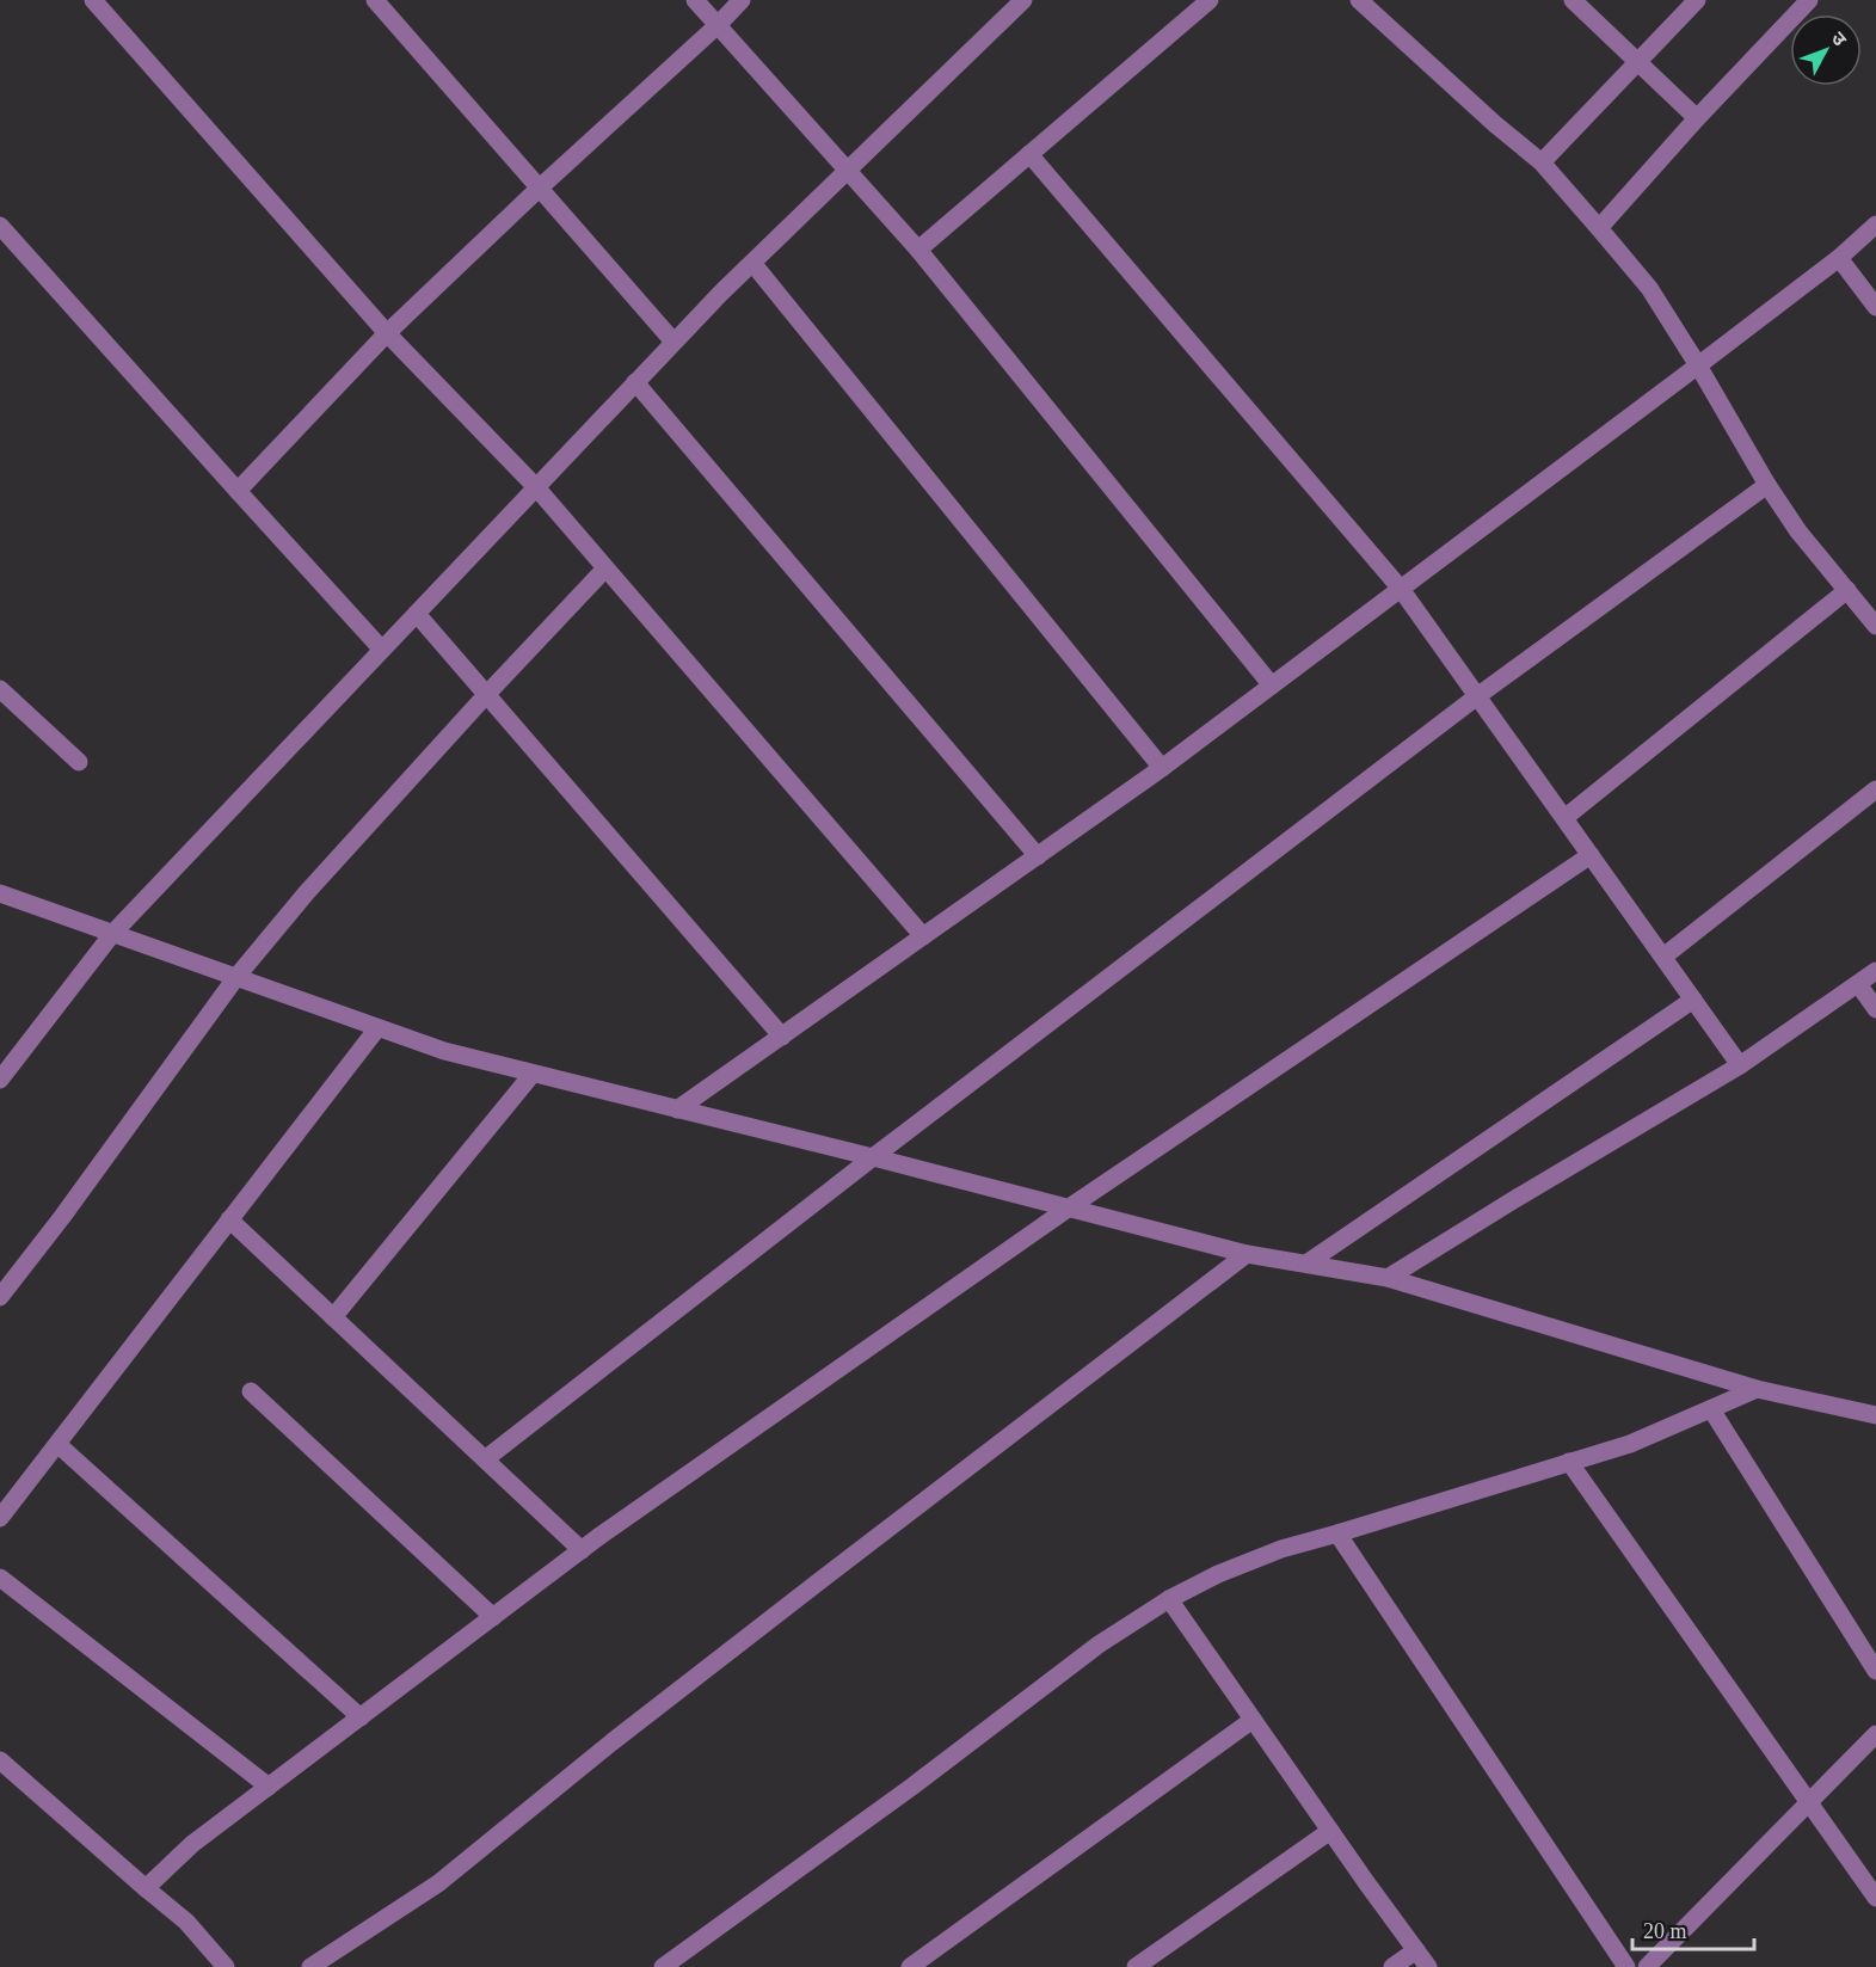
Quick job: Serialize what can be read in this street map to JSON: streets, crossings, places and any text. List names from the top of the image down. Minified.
{"scale_bar":"20 m","north":"top right"}
